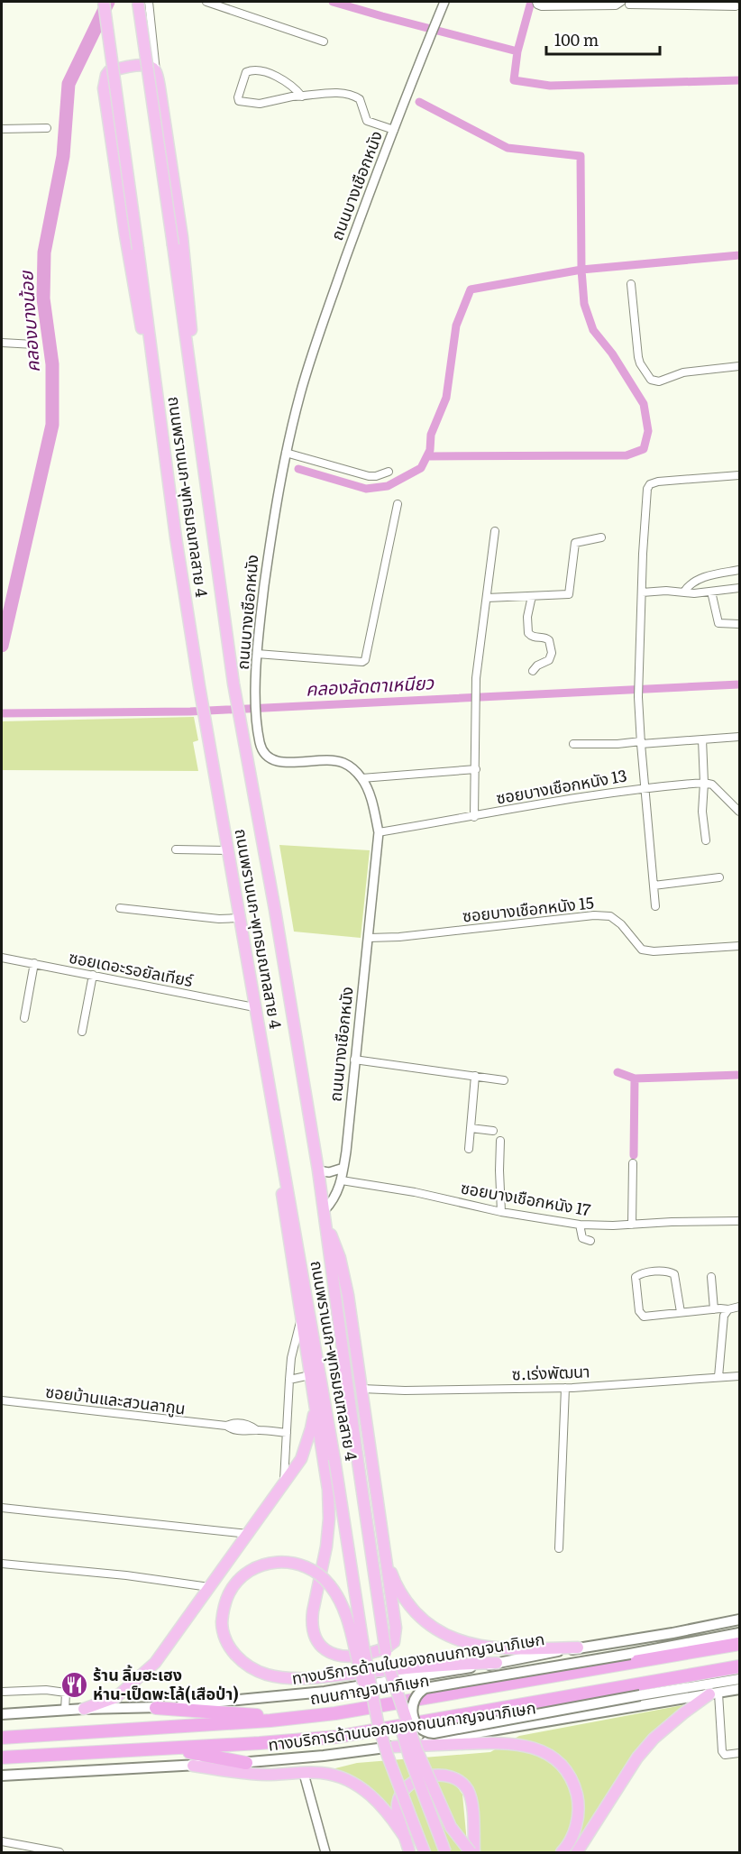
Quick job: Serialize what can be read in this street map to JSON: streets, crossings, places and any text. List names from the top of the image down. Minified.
{"streets":{"highway":["ถนนกาญจนาภิเษก"],"main road":["ถนนพรานนก-พุทธมณฑลสาย 4","ทางบริการด้านในของถนนกาญจนาภิเษก","ทางบริการด้านนอกของถนนกาญจนาภิเษก"],"street":["ถนนบางเชือกหนัง","ซอยบางเชือกหนัง 13","ซอยบางเชือกหนัง 15","ซอยเดอะรอยัลเทียร์","ซอยบางเชือกหนัง 17","ซ.เร่งพัฒนา","ซอยบ้านและสวนลากูน"]},"crossings":[["ถนนบางเชือกหนัง","ถนนพรานนก-พุทธมณฑลสาย 4"],["ถนนบางเชือกหนัง","ซอยบางเชือกหนัง 13"],["ถนนบางเชือกหนัง","ซอยบางเชือกหนัง 15"],["ถนนบางเชือกหนัง","ซอยบางเชือกหนัง 17"],["ถนนพรานนก-พุทธมณฑลสาย 4","ซอยเดอะรอยัลเทียร์"]],"water":["คลองบางน้อย","คลองลัดตาเหนียว"],"places":{"restaurant":["ร้าน ลิ้มฮะเฮง ห่าน-เป็ดพะโล้(เสือป่า)"]},"scale_bar":"100 m"}
